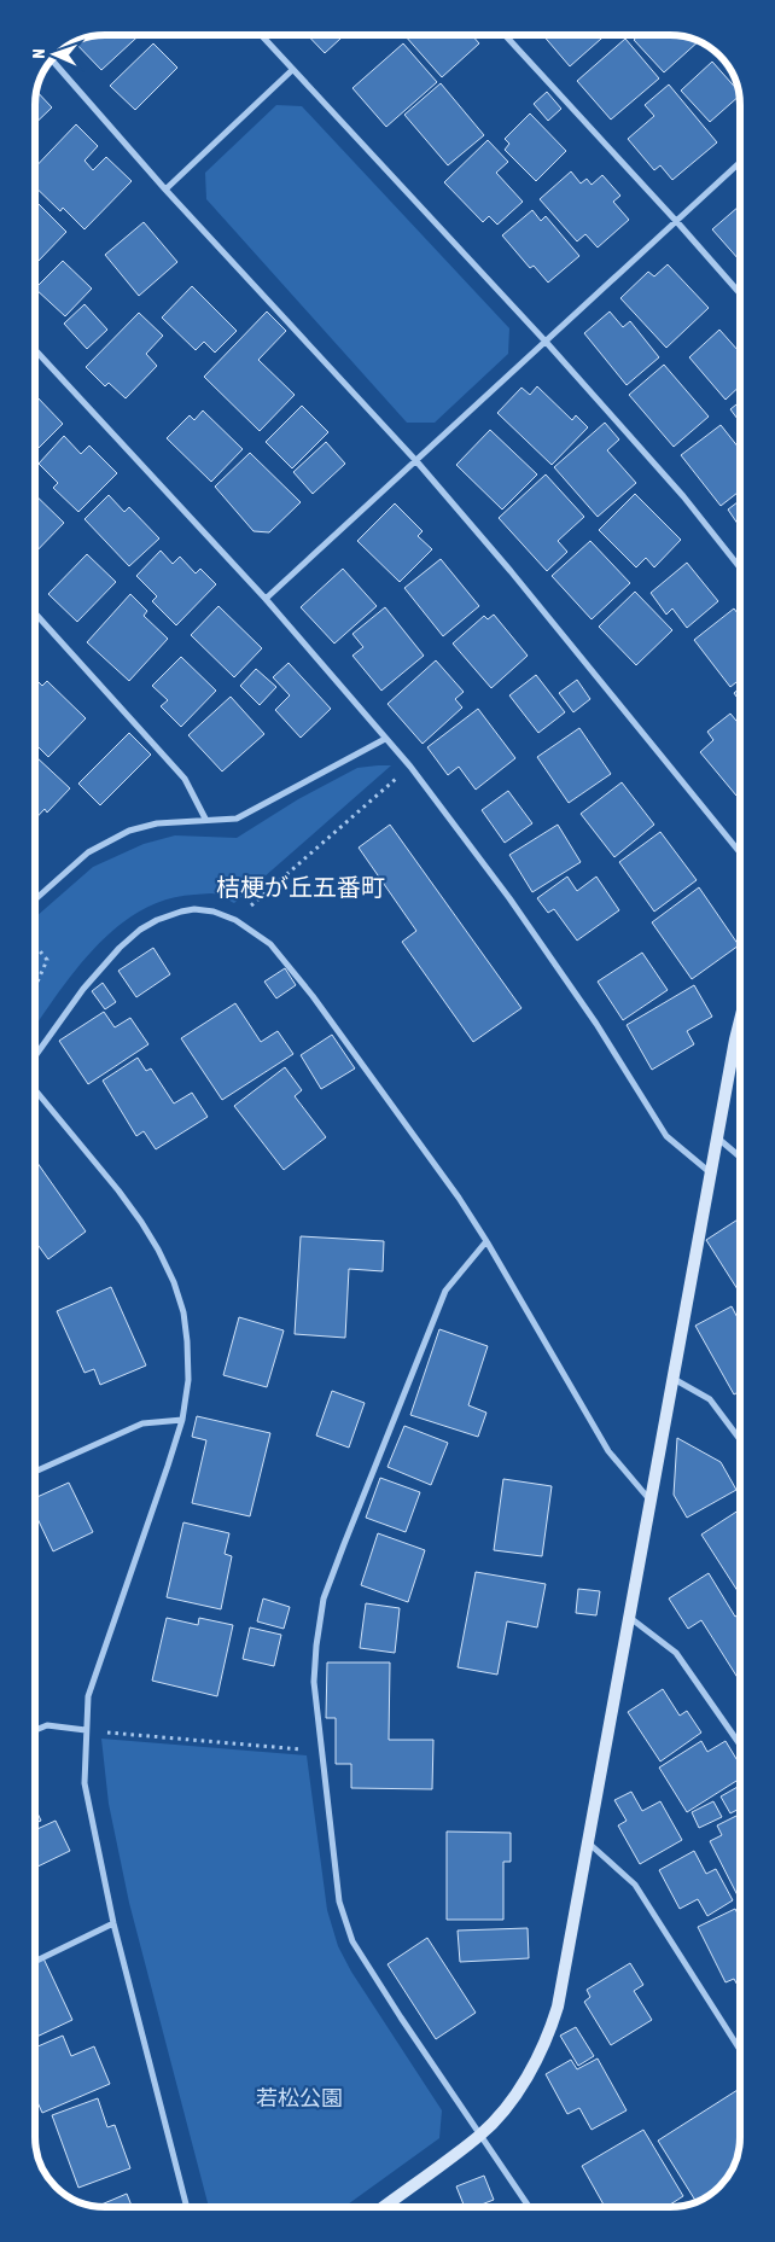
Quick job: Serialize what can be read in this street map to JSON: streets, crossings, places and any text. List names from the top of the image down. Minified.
{"districts":["桔梗が丘五番町"],"parks":["若松公園"],"north":"left"}
